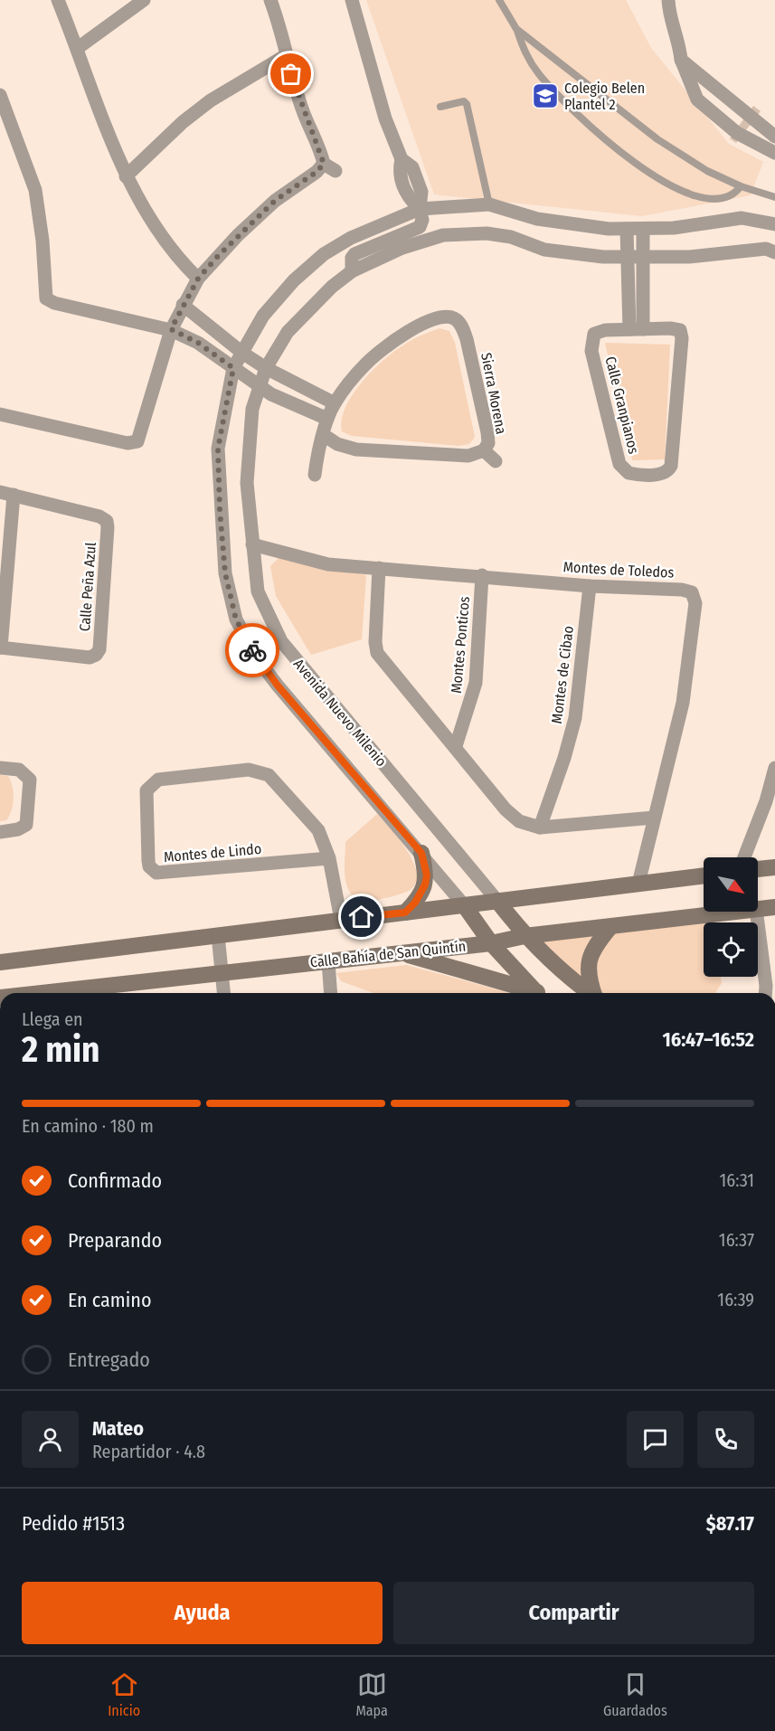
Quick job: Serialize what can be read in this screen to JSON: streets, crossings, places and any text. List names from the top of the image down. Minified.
{"streets":{"street":["Sierra Morena","Calle Granpianos","Montes de Toledos","Calle Peña Azul","Montes Ponticos","Montes de Cibao","Avenida Nuevo Milenio","Montes de Lindo","Calle Bahía de San Quintín"]},"crossings":[["Montes de Toledos","Montes Ponticos"],["Montes de Toledos","Montes de Cibao"],["Montes de Toledos","Avenida Nuevo Milenio"],["Avenida Nuevo Milenio","Calle Bahía de San Quintín"]],"places":{"school or university":["Colegio Belen Plantel 2"]},"north":"bottom right","page":{"heading":["2 min","Llega en","16:47–16:52"],"panel":["Mateo","Repartidor · 4.8","Pedido #1513","$87.17"],"bar":"En camino · 180 m","list":[["Confirmado","16:31"],["Preparando","16:37"],["En camino","16:39"],"Entregado"],"buttons":["Ayuda","Compartir"],"tabs":["Inicio","Mapa","Guardados"]}}
